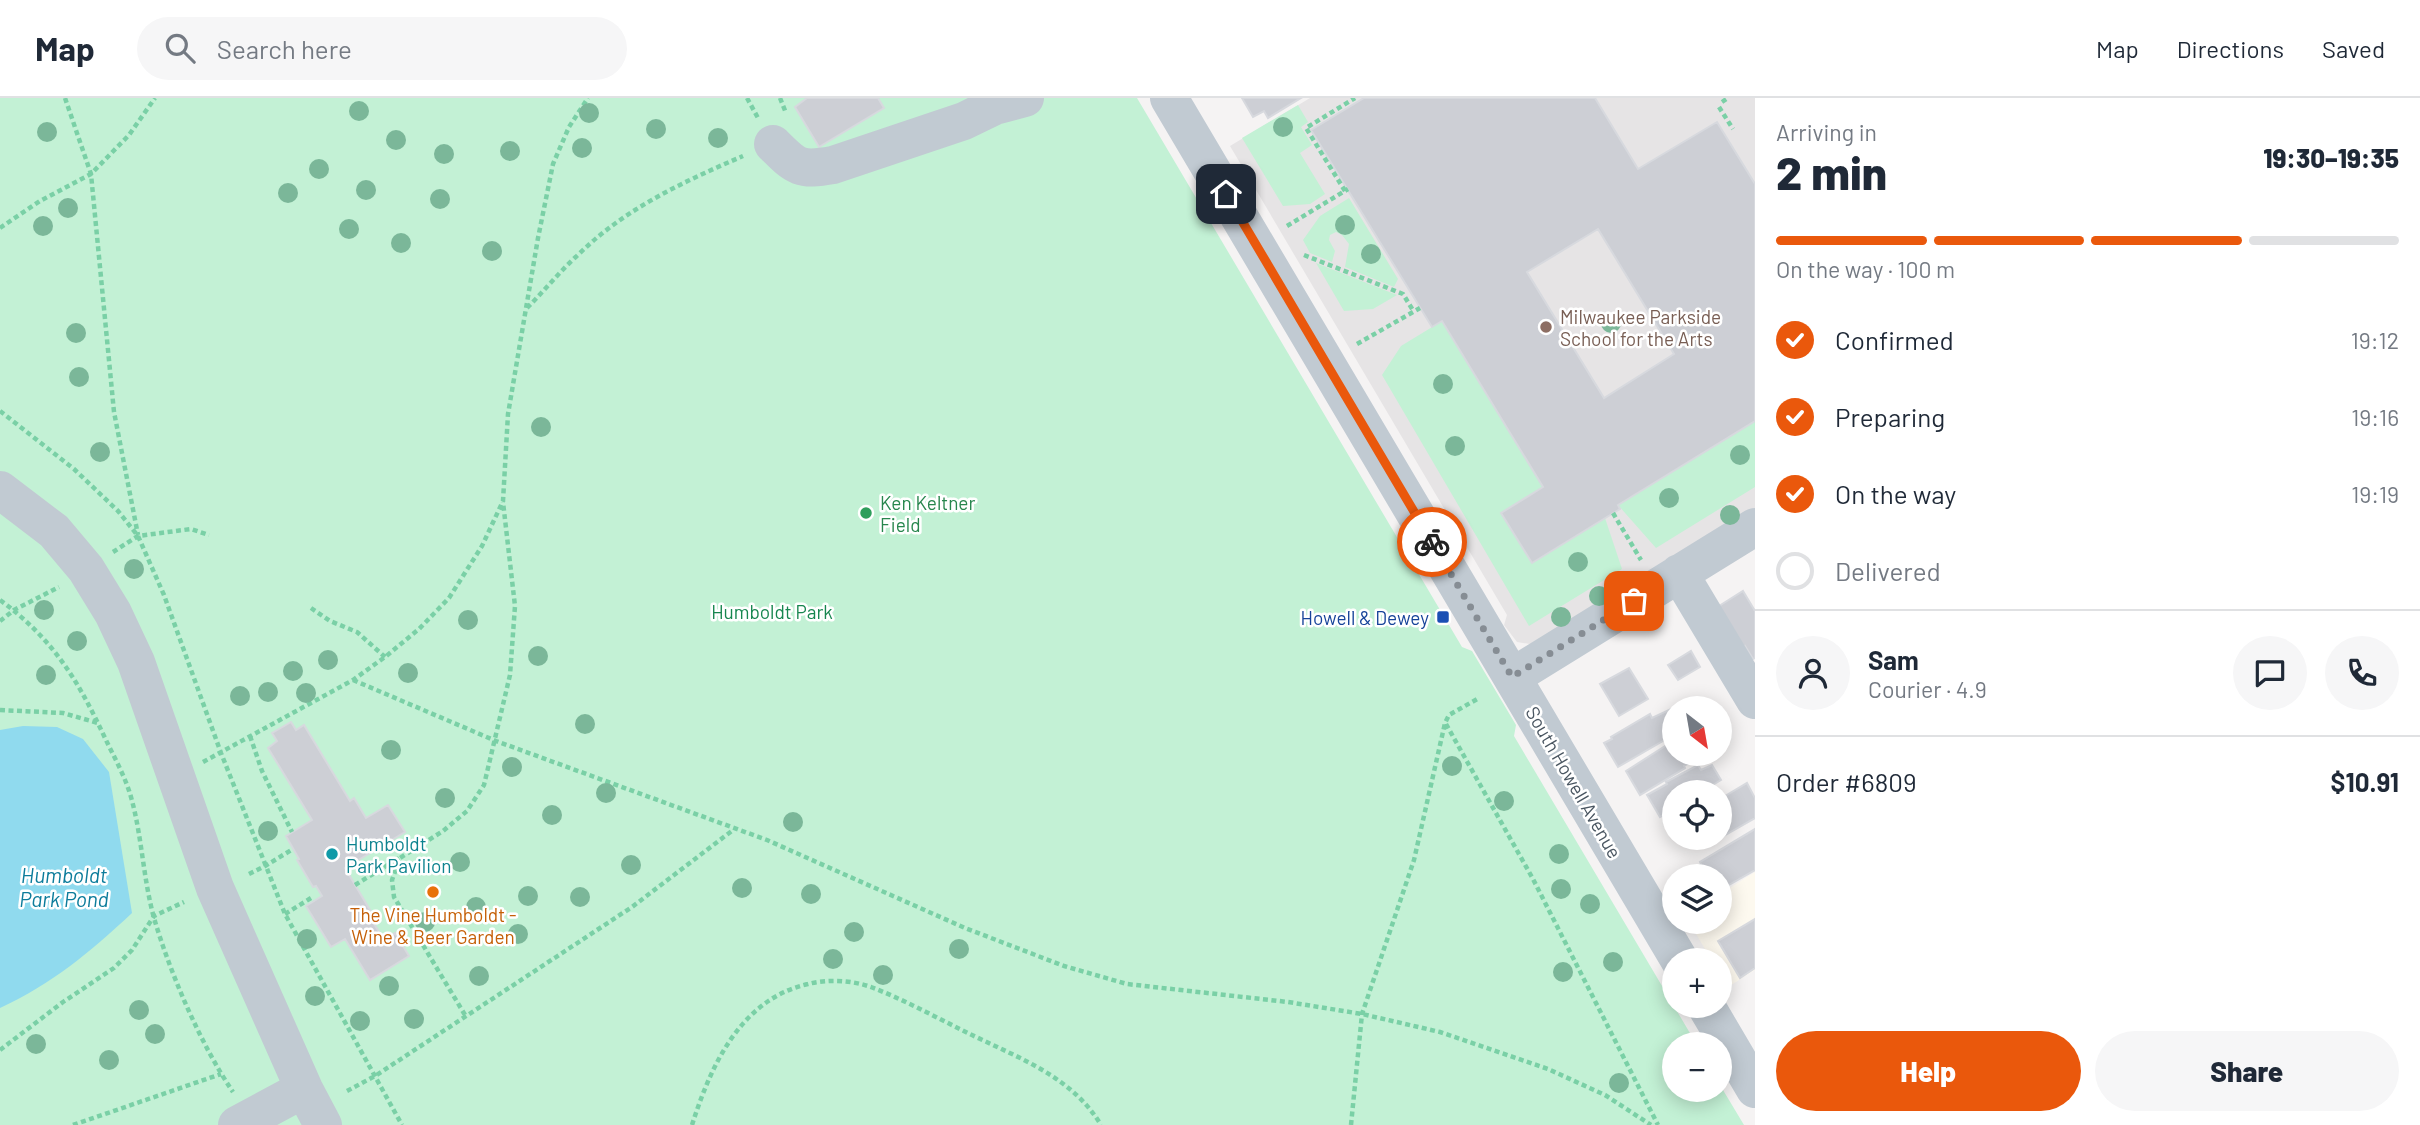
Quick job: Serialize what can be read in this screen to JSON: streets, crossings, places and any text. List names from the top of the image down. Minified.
{"streets":{"street":["South Howell Avenue"]},"water":["Humboldt Park Pond"],"parks":["Humboldt Park"],"places":{"other":["Milwaukee Parkside School for the Arts","Ken Keltner Field","Humboldt Park Pavilion","The Vine Humboldt - Wine & Beer Garden"],"transit":["Howell & Dewey"]},"north":"bottom right","page":{"header":"Map","search":"Search here","nav":["Map","Directions","Saved"],"heading":["2 min","Arriving in","19:30–19:35"],"panel":["Sam","Courier · 4.9","Order #6809","$10.91"],"bar":"On the way · 100 m","list":[["Confirmed","19:12"],["Preparing","19:16"],["On the way","19:19"],"Delivered"],"map_buttons":["+","−"],"buttons":["Help","Share"]}}
